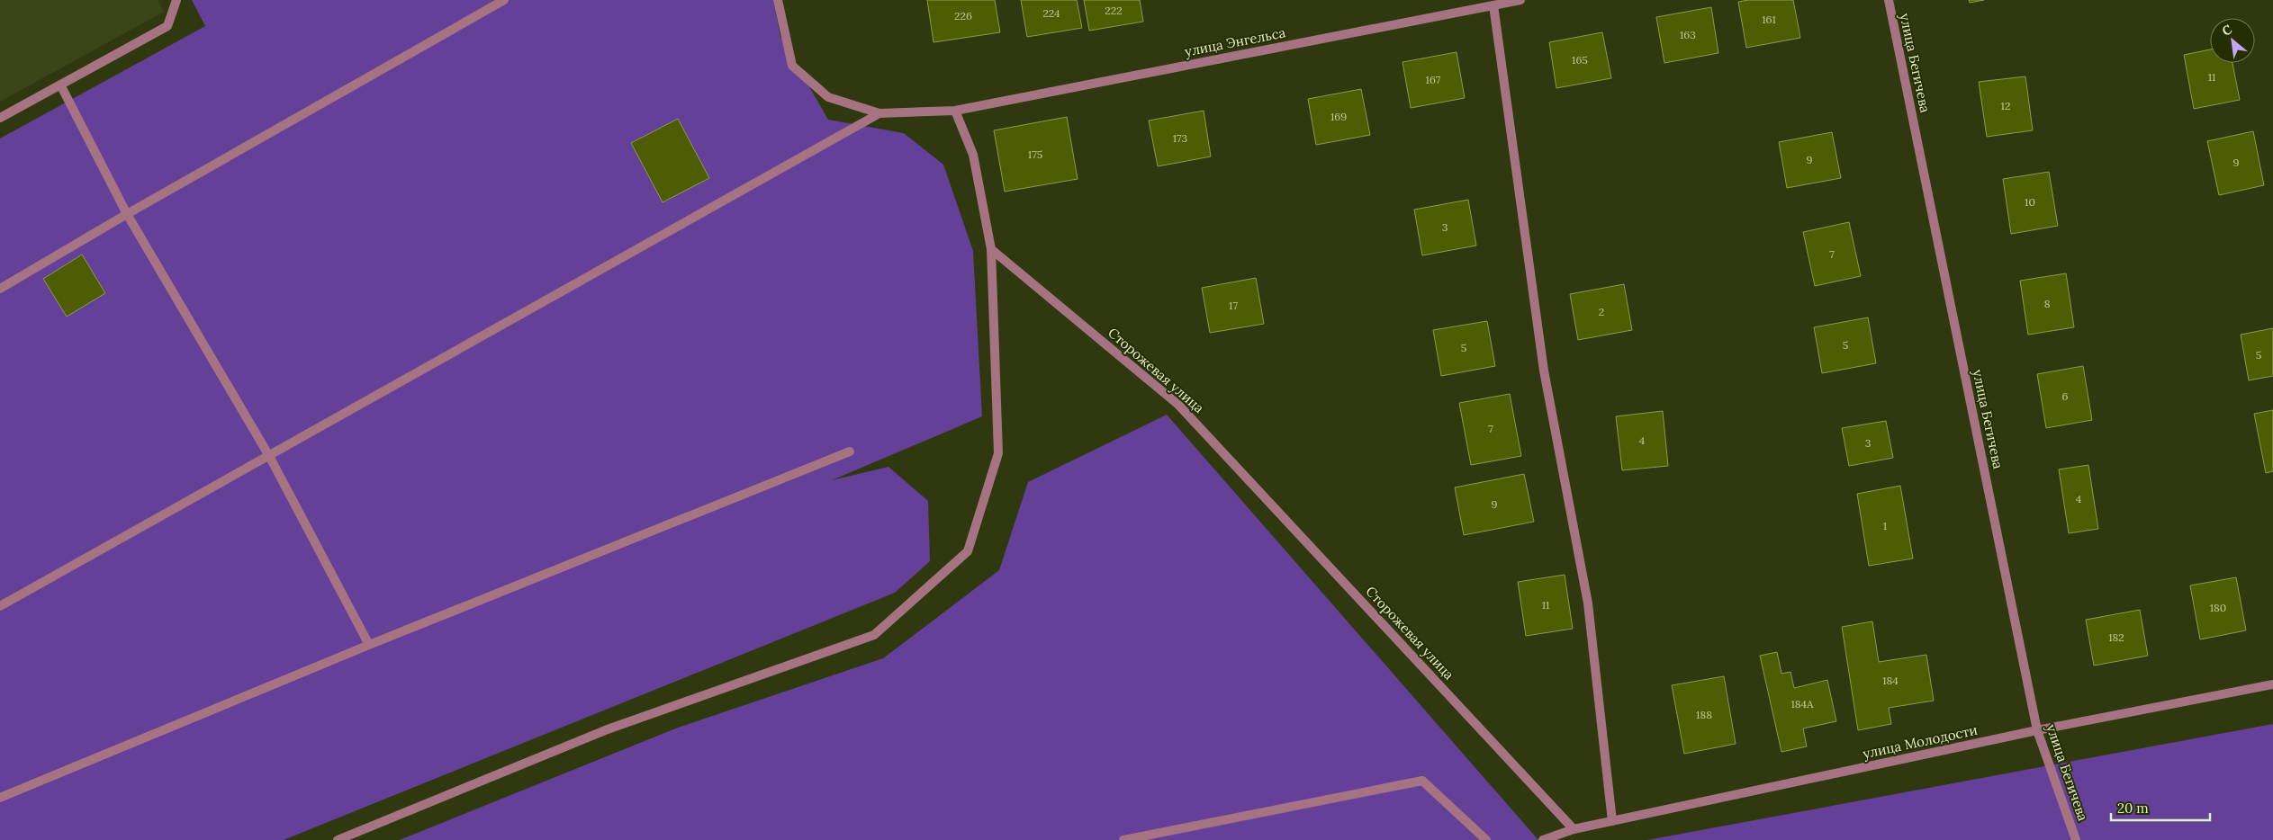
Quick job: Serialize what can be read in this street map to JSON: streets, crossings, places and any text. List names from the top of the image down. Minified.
{"streets":{"street":["улица Энгельса","улица Бегичева","Сторожевая улица","улица Молодости"]},"crossings":[["улица Бегичева","улица Молодости"],["Сторожевая улица","улица Молодости"]],"house_numbers":["222","224","226","161","163","165","11","167","12","169","173","175","9","9","10","3","7","8","17","2","5","5","5","6","7","4","3","4","9","1","11","180","182","184","184А","188"],"scale_bar":"20 m","north":"top left"}
